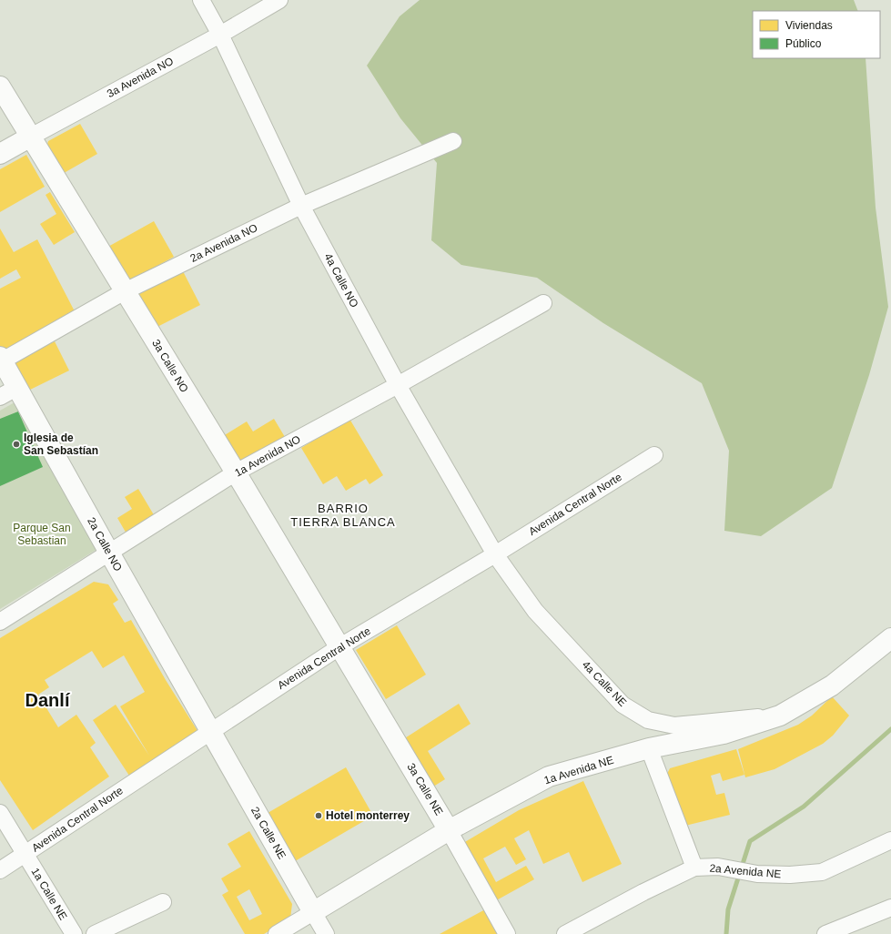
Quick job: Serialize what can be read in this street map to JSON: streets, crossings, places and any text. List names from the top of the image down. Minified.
{"streets":{"main road":["3a Avenida NO","3a Calle NO","2a Calle NO","1a Avenida NE","3a Calle NE","2a Calle NE"],"street":["2a Avenida NO","4a Calle NO","1a Avenida NO","Avenida Central Norte","4a Calle NE","2a Avenida NE","1a Calle NE"]},"crossings":[["3a Avenida NO","4a Calle NO"],["3a Avenida NO","3a Calle NO"],["2a Avenida NO","4a Calle NO"],["2a Avenida NO","3a Calle NO"],["2a Avenida NO","2a Calle NO"],["4a Calle NO","1a Avenida NO"],["4a Calle NO","Avenida Central Norte"],["4a Calle NO","4a Calle NE"],["3a Calle NO","1a Avenida NO"],["3a Calle NO","Avenida Central Norte"],["3a Calle NO","3a Calle NE"],["1a Avenida NO","2a Calle NO"],["Avenida Central Norte","2a Calle NO"],["Avenida Central Norte","4a Calle NE"],["Avenida Central Norte","3a Calle NE"],["Avenida Central Norte","2a Calle NE"],["Avenida Central Norte","1a Calle NE"],["2a Calle NO","2a Calle NE"],["4a Calle NE","1a Avenida NE"],["1a Avenida NE","3a Calle NE"],["1a Avenida NE","2a Calle NE"]],"districts":["BARRIO TIERRA BLANCA","Danlí"],"parks":["Parque San Sebastian"],"places":["Iglesia de San Sebastían","Hotel monterrey"],"legend":["Viviendas","Público"]}
